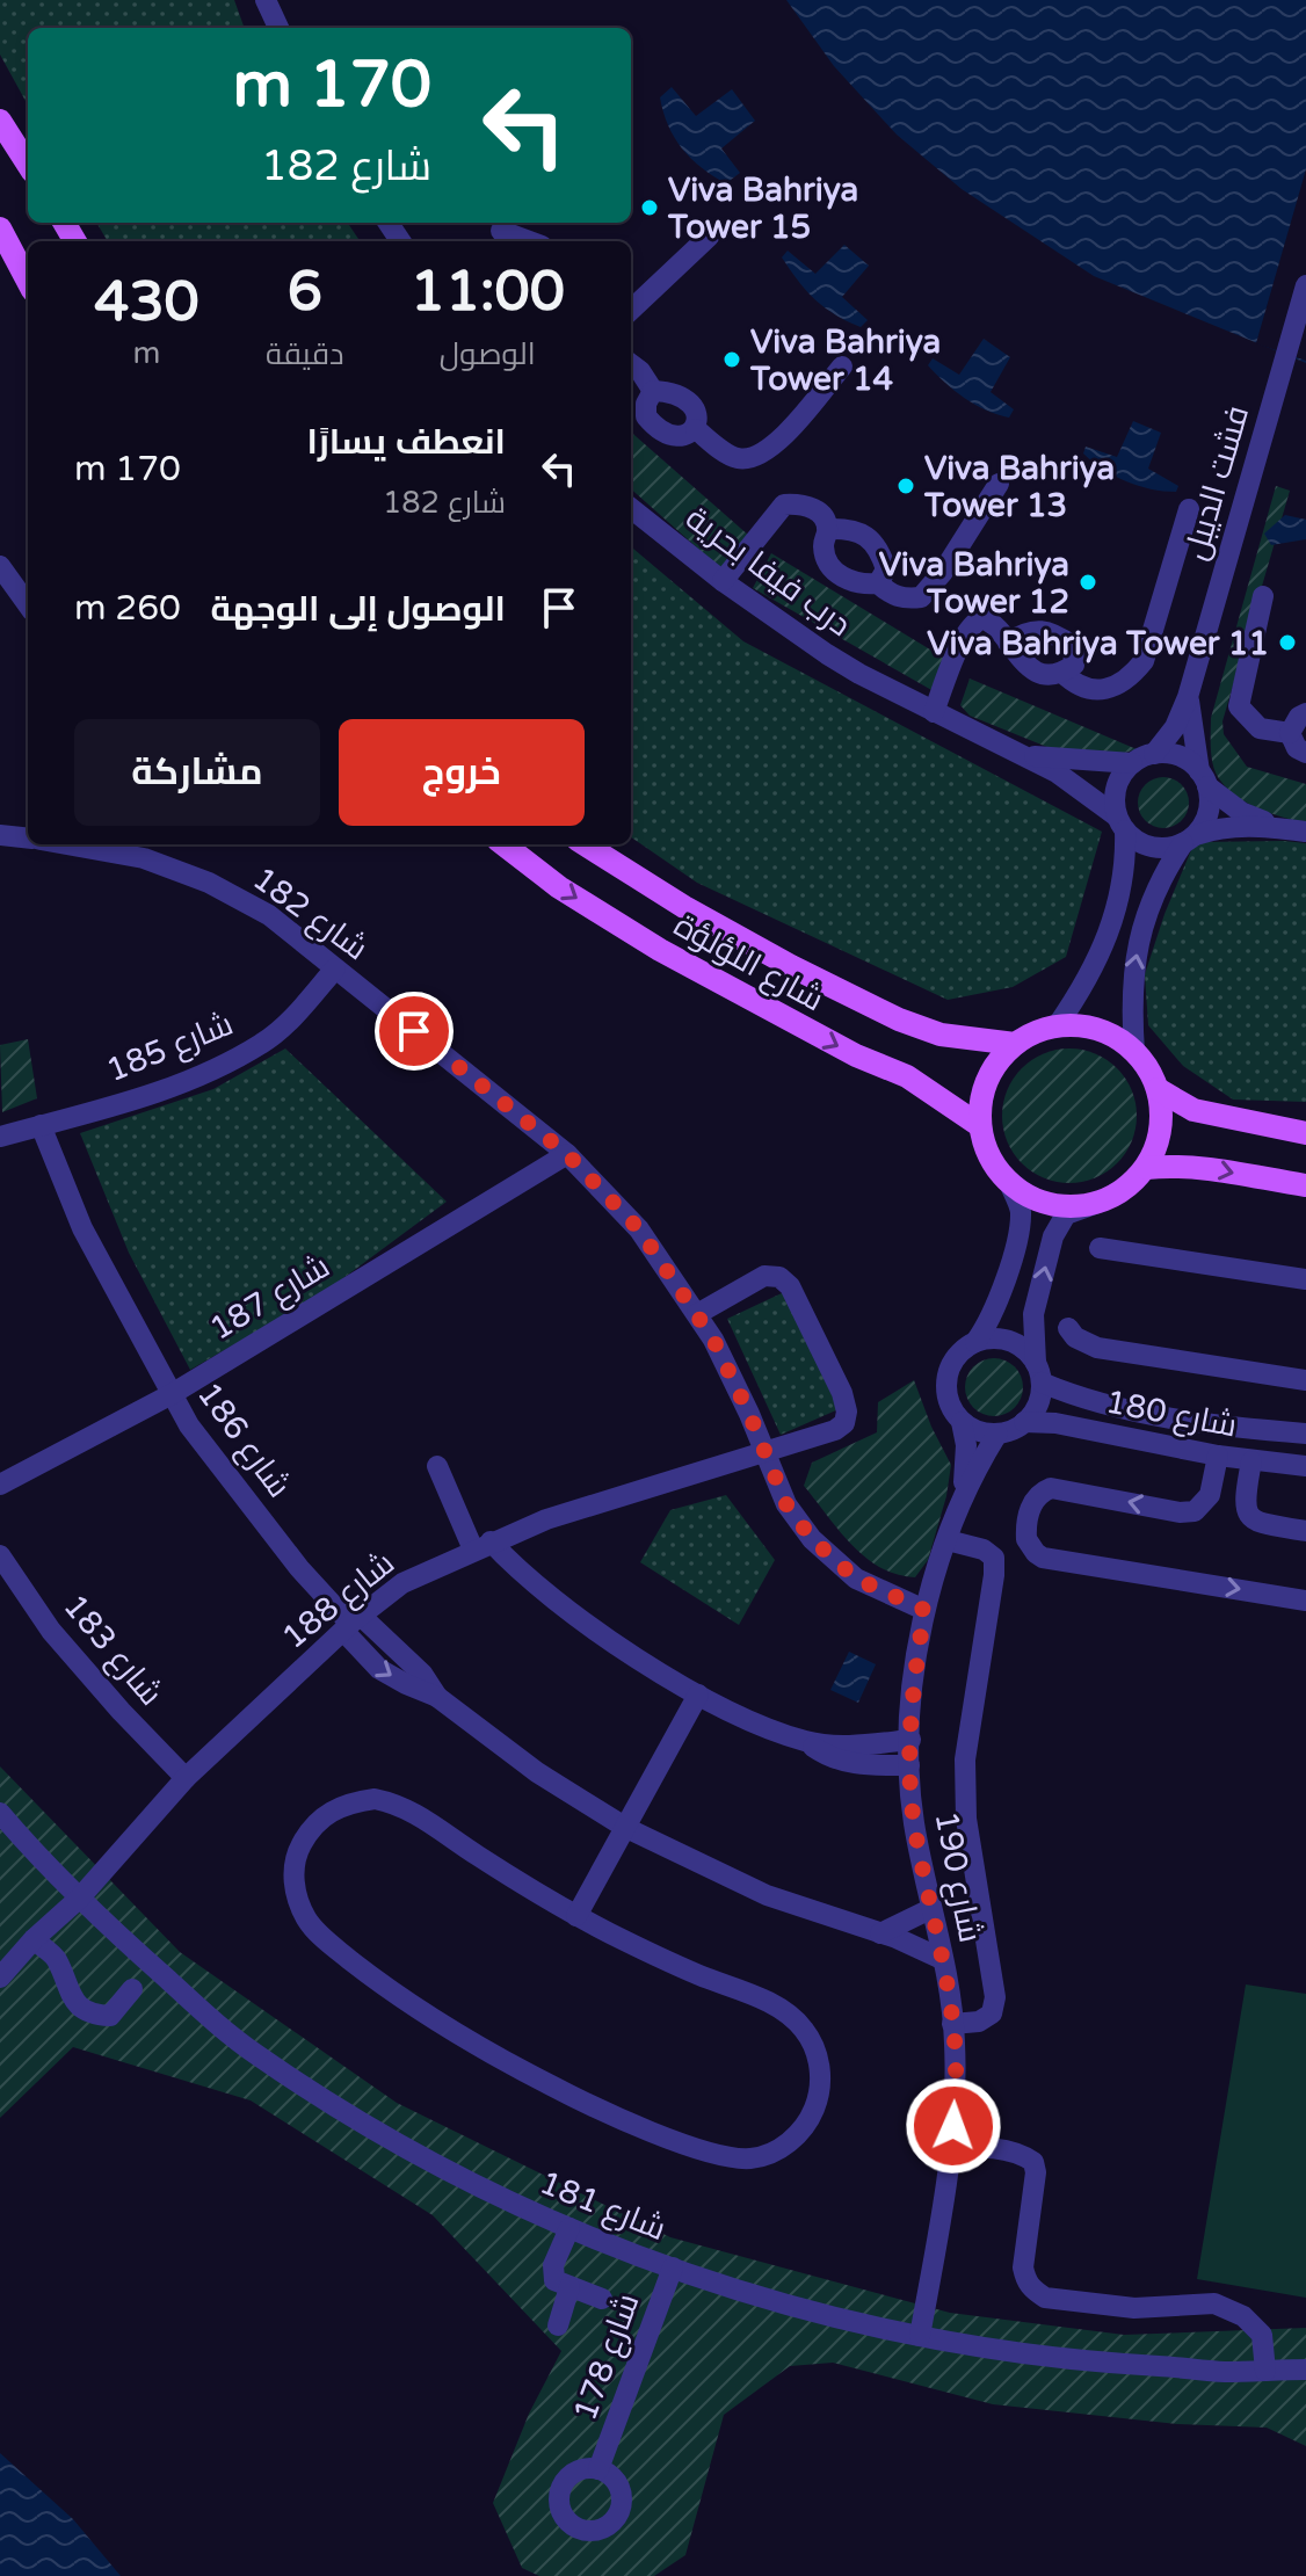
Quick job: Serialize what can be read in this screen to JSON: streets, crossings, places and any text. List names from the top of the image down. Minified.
{"streets":{"main road":["شارع اللؤلؤة"],"street":["فشت الديبل","درب فيفا بحرية","شارع 182","شارع 185","شارع 187","شارع 180","شارع 186","شارع 188","شارع 183","شارع 190","شارع 181","شارع 178"]},"crossings":[["فشت الديبل","درب فيفا بحرية"],["شارع 182","شارع 185"],["شارع 182","شارع 187"],["شارع 182","شارع 188"],["شارع 182","شارع 190"],["شارع 185","شارع 186"],["شارع 187","شارع 186"],["شارع 180","شارع 190"],["شارع 186","شارع 188"],["شارع 186","شارع 190"],["شارع 188","شارع 183"],["شارع 188","شارع 181"],["شارع 190","شارع 181"],["شارع 181","شارع 178"]],"places":["Viva Bahriya Tower 15","Viva Bahriya Tower 14","Viva Bahriya Tower 13","Viva Bahriya Tower 12","Viva Bahriya Tower 11"],"page":{"turn":["170 m","شارع 182"],"eta":["11:00","الوصول","6","دقيقة","430","m"],"list":[{"name":"انعطف يسارًا","note":"شارع 182","value":"170 m"},{"name":"الوصول إلى الوجهة","value":"260 m"}],"buttons":["خروج","مشاركة"]}}
